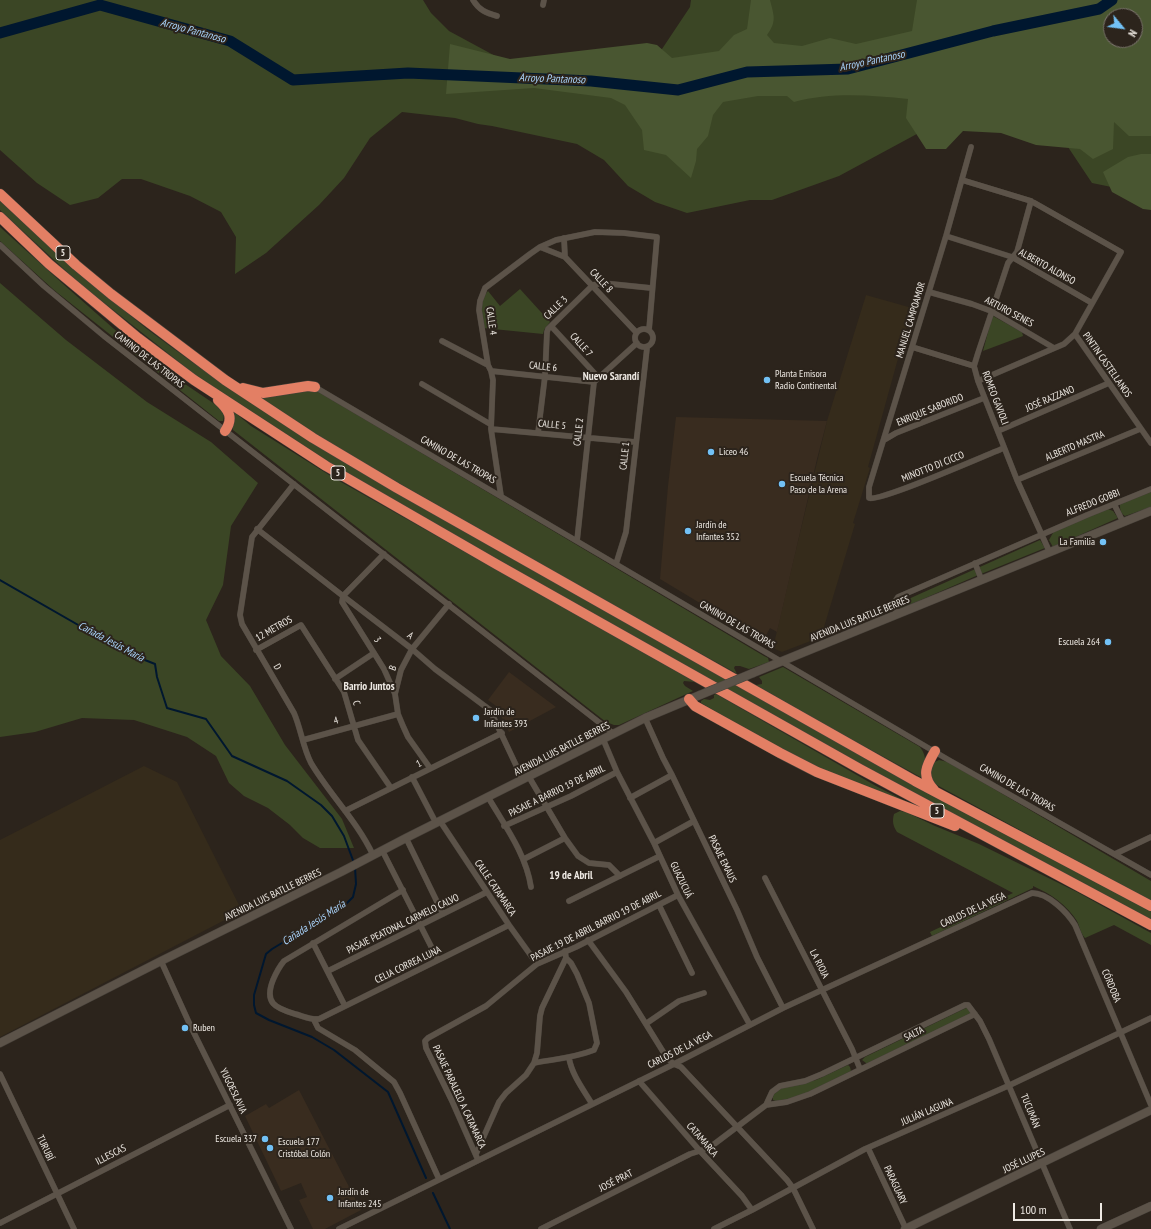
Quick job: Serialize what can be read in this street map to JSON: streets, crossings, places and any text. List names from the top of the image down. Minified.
{"streets":{"highway":["5"],"main road":["AVENIDA LUIS BATLLE BERRES","JOSÉ LLUPES"],"street":["ALBERTO ALONSO","CALLE 8","CALLE 3","ARTURO SENES","MANUEL CAMPOAMOR","CALLE 4","CALLE 7","CAMINO DE LAS TROPAS","PINTIN CASTELLANOS","CALLE 6","ROMEO GAVIOLI","JOSÉ RAZZANO","ENRIQUE SABORIDO","CALLE 5","CALLE 2","ALBERTO MASTRA","CALLE 1","MINOTTO DI CICCO","ALFREDO GOBBI","12 METROS","A","3","D","B","C","4","1","PASAJE A BARRIO 19 DE ABRIL","PASAJE EMAUS","GUAZUCUÁ","CALLE CATAMARCA","CARLOS DE LA VEGA","PASAJE PEATONAL CARMELO CALVO","PASAJE 19 DE ABRIL BARRIO 19 DE ABRIL","LA RIOJA","CELIA CORREA LUNA","CÓRDOBA","SALTA","YUGOESLAVIA","PASAJE PARALELO A CATAMARCA","TUCUMÁN","JULIÁN LAGUNA","CATAMARCA","TURUBÍ","ILLESCAS","JOSÉ PRAT","PARAGUARY"]},"crossings":[["ALBERTO ALONSO","MANUEL CAMPOAMOR"],["ALBERTO ALONSO","PINTIN CASTELLANOS"],["ALBERTO ALONSO","ROMEO GAVIOLI"],["CALLE 8","CALLE 3"],["CALLE 8","CALLE 1"],["CALLE 3","CALLE 7"],["CALLE 3","CALLE 6"],["CALLE 3","CALLE 5"],["ARTURO SENES","MANUEL CAMPOAMOR"],["ARTURO SENES","ROMEO GAVIOLI"],["MANUEL CAMPOAMOR","ENRIQUE SABORIDO"],["MANUEL CAMPOAMOR","MINOTTO DI CICCO"],["CALLE 4","CAMINO DE LAS TROPAS"],["CALLE 4","CALLE 6"],["CALLE 4","CALLE 5"],["CALLE 7","CALLE 6"],["CALLE 7","CALLE 2"],["CAMINO DE LAS TROPAS","CALLE 2"],["CAMINO DE LAS TROPAS","CALLE 1"],["CAMINO DE LAS TROPAS","AVENIDA LUIS BATLLE BERRES"],["CAMINO DE LAS TROPAS","D"],["CAMINO DE LAS TROPAS","B"],["PINTIN CASTELLANOS","ROMEO GAVIOLI"],["PINTIN CASTELLANOS","JOSÉ RAZZANO"],["PINTIN CASTELLANOS","ALBERTO MASTRA"],["CALLE 6","CALLE 2"],["ROMEO GAVIOLI","JOSÉ RAZZANO"],["ROMEO GAVIOLI","ENRIQUE SABORIDO"],["ROMEO GAVIOLI","ALBERTO MASTRA"],["ROMEO GAVIOLI","MINOTTO DI CICCO"],["ROMEO GAVIOLI","ALFREDO GOBBI"],["ROMEO GAVIOLI","AVENIDA LUIS BATLLE BERRES"],["CALLE 5","CALLE 2"],["CALLE 5","CALLE 1"],["ALFREDO GOBBI","AVENIDA LUIS BATLLE BERRES"],["AVENIDA LUIS BATLLE BERRES","A"],["AVENIDA LUIS BATLLE BERRES","D"],["AVENIDA LUIS BATLLE BERRES","PASAJE EMAUS"],["AVENIDA LUIS BATLLE BERRES","GUAZUCUÁ"],["AVENIDA LUIS BATLLE BERRES","CALLE CATAMARCA"],["AVENIDA LUIS BATLLE BERRES","YUGOESLAVIA"],["12 METROS","D"],["12 METROS","C"],["A","3"],["A","D"],["A","B"],["A","1"],["A","PASAJE A BARRIO 19 DE ABRIL"],["3","B"],["D","4"],["D","1"],["B","4"],["B","1"],["C","4"],["C","1"],["1","CALLE CATAMARCA"],["PASAJE A BARRIO 19 DE ABRIL","GUAZUCUÁ"],["PASAJE EMAUS","CARLOS DE LA VEGA"],["GUAZUCUÁ","CARLOS DE LA VEGA"],["GUAZUCUÁ","PASAJE 19 DE ABRIL BARRIO 19 DE ABRIL"],["CALLE CATAMARCA","PASAJE PEATONAL CARMELO CALVO"],["CALLE CATAMARCA","PASAJE 19 DE ABRIL BARRIO 19 DE ABRIL"],["CALLE CATAMARCA","CELIA CORREA LUNA"],["CARLOS DE LA VEGA","LA RIOJA"],["CARLOS DE LA VEGA","CÓRDOBA"],["CARLOS DE LA VEGA","PASAJE PARALELO A CATAMARCA"],["CARLOS DE LA VEGA","CATAMARCA"],["PASAJE 19 DE ABRIL BARRIO 19 DE ABRIL","PASAJE PARALELO A CATAMARCA"],["LA RIOJA","SALTA"],["CÓRDOBA","JULIÁN LAGUNA"],["SALTA","TUCUMÁN"],["SALTA","CATAMARCA"],["SALTA","JOSÉ PRAT"],["YUGOESLAVIA","ILLESCAS"],["TUCUMÁN","JULIÁN LAGUNA"],["TUCUMÁN","JOSÉ LLUPES"],["JULIÁN LAGUNA","CATAMARCA"],["JULIÁN LAGUNA","PARAGUARY"],["CATAMARCA","JOSÉ PRAT"],["TURUBÍ","ILLESCAS"],["JOSÉ LLUPES","PARAGUARY"]],"districts":["Nuevo Sarandí","Barrio Juntos","19 de Abril"],"water":["Arroyo Pantanoso","Cañada Jesús María"],"places":["Planta Emisora Radio Continental","Liceo 46","Escuela Técnica Paso de la Arena","Jardín de Infantes 352","La Familia","Escuela 264","Jardín de Infantes 393","Ruben","Escuela 337","Escuela 177 Cristóbal Colón","Jardín de Infantes 245"],"scale_bar":"100 m","north":"bottom right"}
